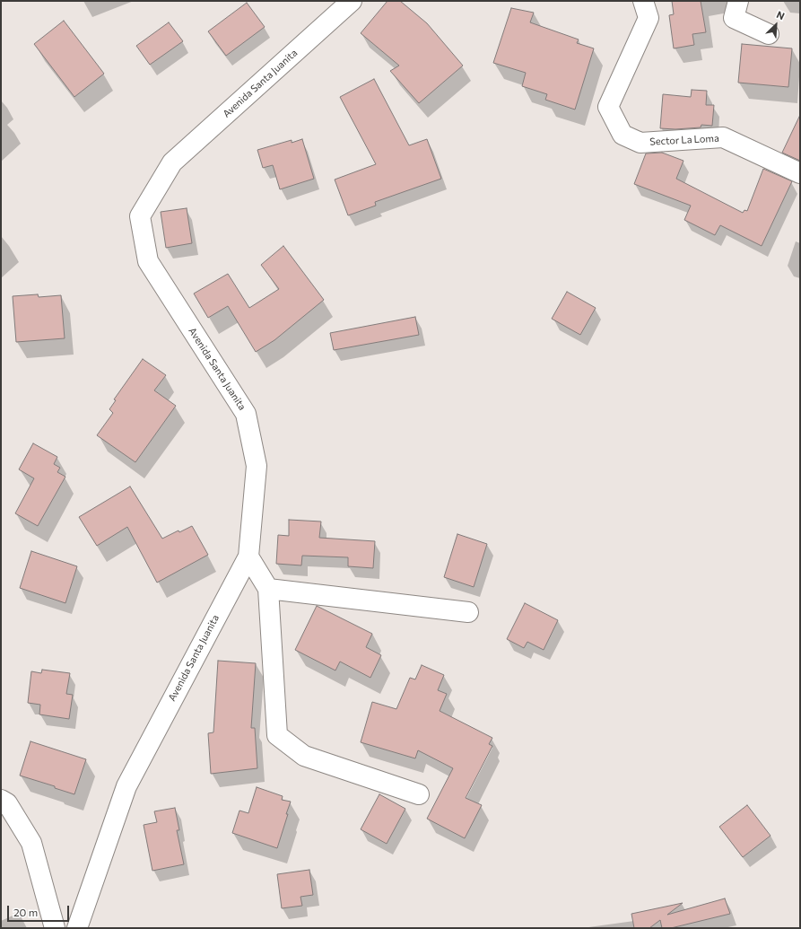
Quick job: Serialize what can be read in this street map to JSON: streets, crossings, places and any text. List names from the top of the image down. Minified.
{"streets":{"street":["Avenida Santa Juanita","Sector La Loma"]},"scale_bar":"20 m","north":"top right"}
